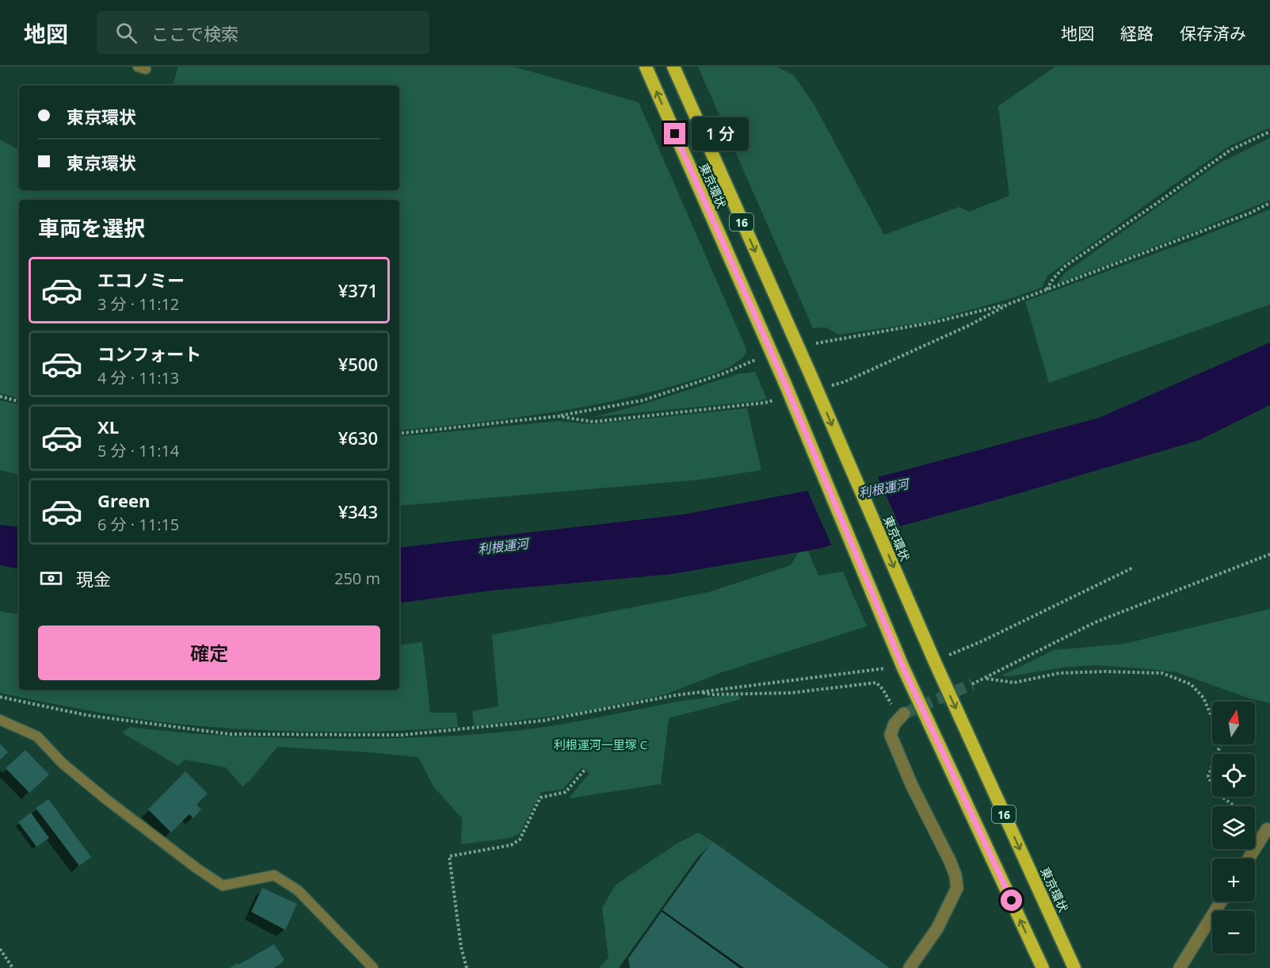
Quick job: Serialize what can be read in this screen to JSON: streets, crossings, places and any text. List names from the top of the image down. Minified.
{"streets":{"highway":["東京環状","16"]},"water":["利根運河"],"parks":["利根運河一里塚 C"],"north":"top","page":{"header":"地図","search":"ここで検索","nav":["地図","経路","保存済み"],"banner":["東京環状","東京環状"],"bubble":"1 分","heading":"車両を選択","list":[{"name":"エコノミー","note":"3 分 · 11:12","value":"¥371"},{"name":"コンフォート","note":"4 分 · 11:13","value":"¥500"},{"name":"XL","note":"5 分 · 11:14","value":"¥630"},{"name":"Green","note":"6 分 · 11:15","value":"¥343"}],"pay":["現金","250 m"],"buttons":"確定","map_buttons":["+","−"]}}
